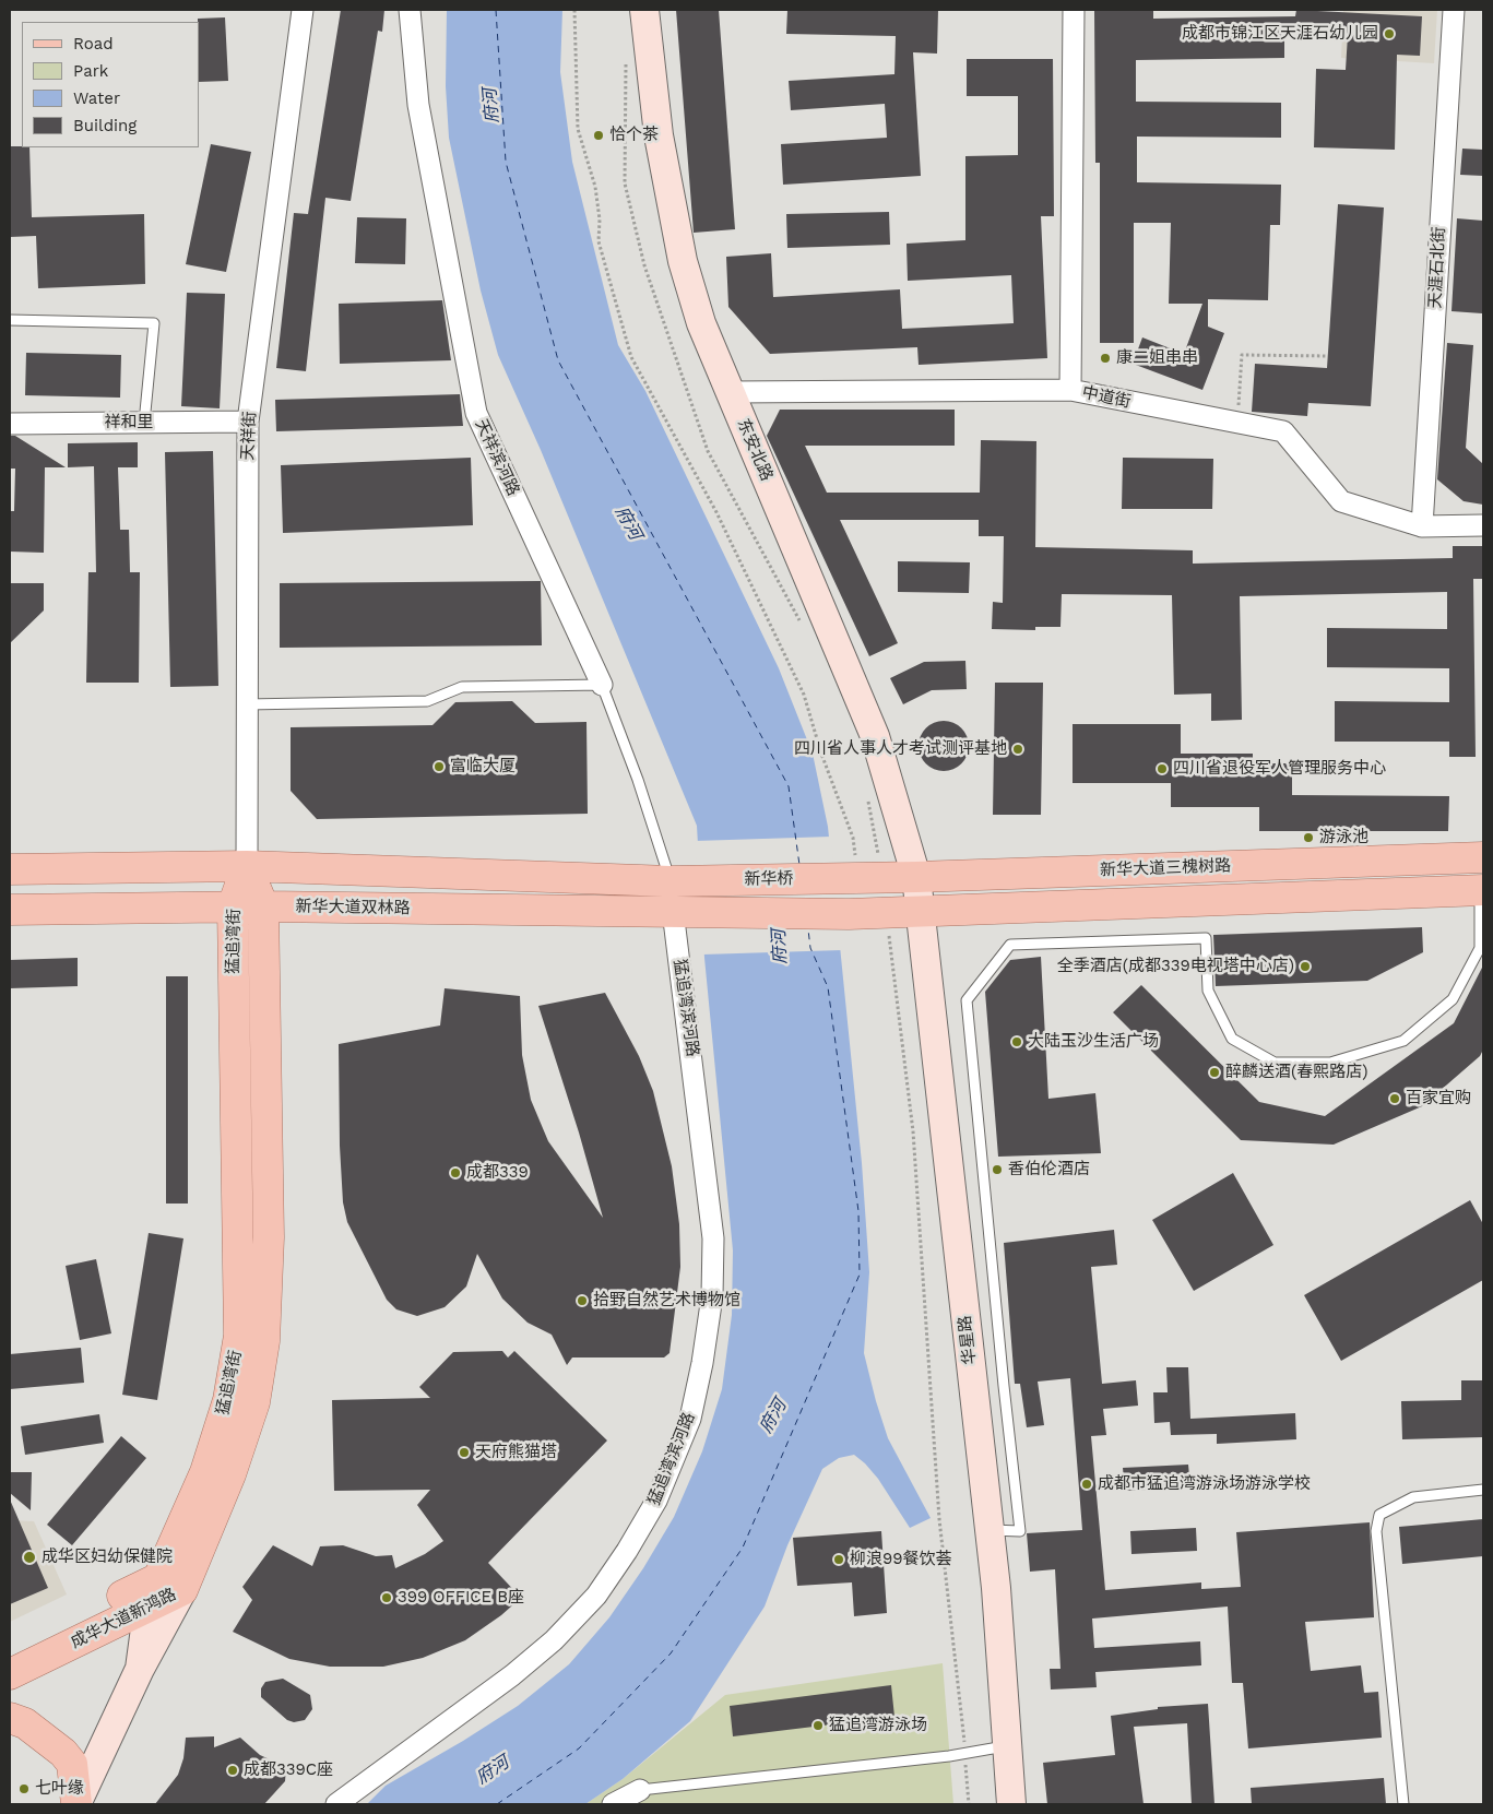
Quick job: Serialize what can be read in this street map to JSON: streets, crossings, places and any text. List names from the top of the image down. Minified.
{"streets":{"main road":["新华大道三槐树路","新华桥","新华大道双林路","猛追湾街","成华大道新鸿路"],"street":["天涯石北街","中道街","祥和里","天祥街","东安北路","天祥滨河路","猛追湾滨河路","华星路"]},"crossings":[["天涯石北街","中道街"],["祥和里","天祥街"],["天祥街","猛追湾街"],["东安北路","新华大道三槐树路"],["东安北路","华星路"],["天祥滨河路","新华桥"],["新华大道三槐树路","新华桥"],["新华大道三槐树路","华星路"],["新华桥","新华大道双林路"],["新华桥","猛追湾滨河路"],["新华大道双林路","猛追湾街"],["新华大道双林路","猛追湾滨河路"],["猛追湾街","成华大道新鸿路"]],"water":["府河"],"places":["成都市锦江区天涯石幼儿园","恰个茶","康二姐串串","四川省人事人才考试测评基地","富临大厦","四川省退役军人管理服务中心","游泳池","全季酒店(成都339电视塔中心店)","大陆玉沙生活广场","醉麟送酒(春熙路店)","百家宜购","香伯伦酒店","成都339","拾野自然艺术博物馆","天府熊猫塔","成都市猛追湾游泳场游泳学校","成华区妇幼保健院","柳浪99餐饮荟","399 OFFICE B座","猛追湾游泳场","成都339C座","七叶缘"],"legend":["Road","Park","Water","Building"]}
